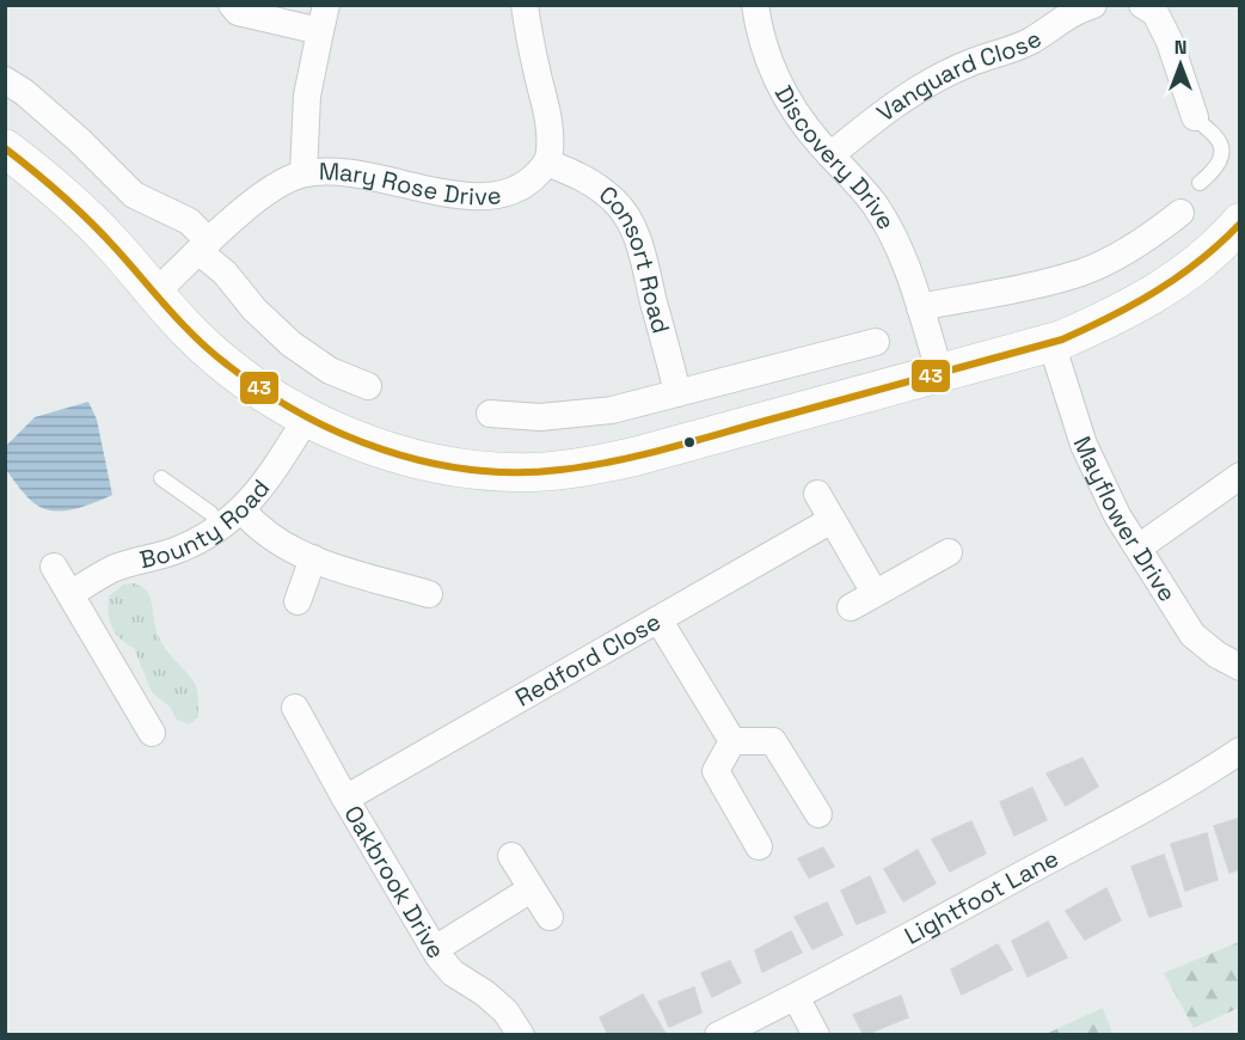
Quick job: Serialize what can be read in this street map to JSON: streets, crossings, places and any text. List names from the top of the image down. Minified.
{"streets":{"street":["Vanguard Close","Discovery Drive","Mary Rose Drive","Consort Road","Mayflower Drive","Bounty Road","Redford Close","Oakbrook Drive","Lightfoot Lane"]},"crossings":[["Vanguard Close","Discovery Drive"],["Mary Rose Drive","Consort Road"],["Redford Close","Oakbrook Drive"]],"lines":["transit line 43"],"north":"top"}
